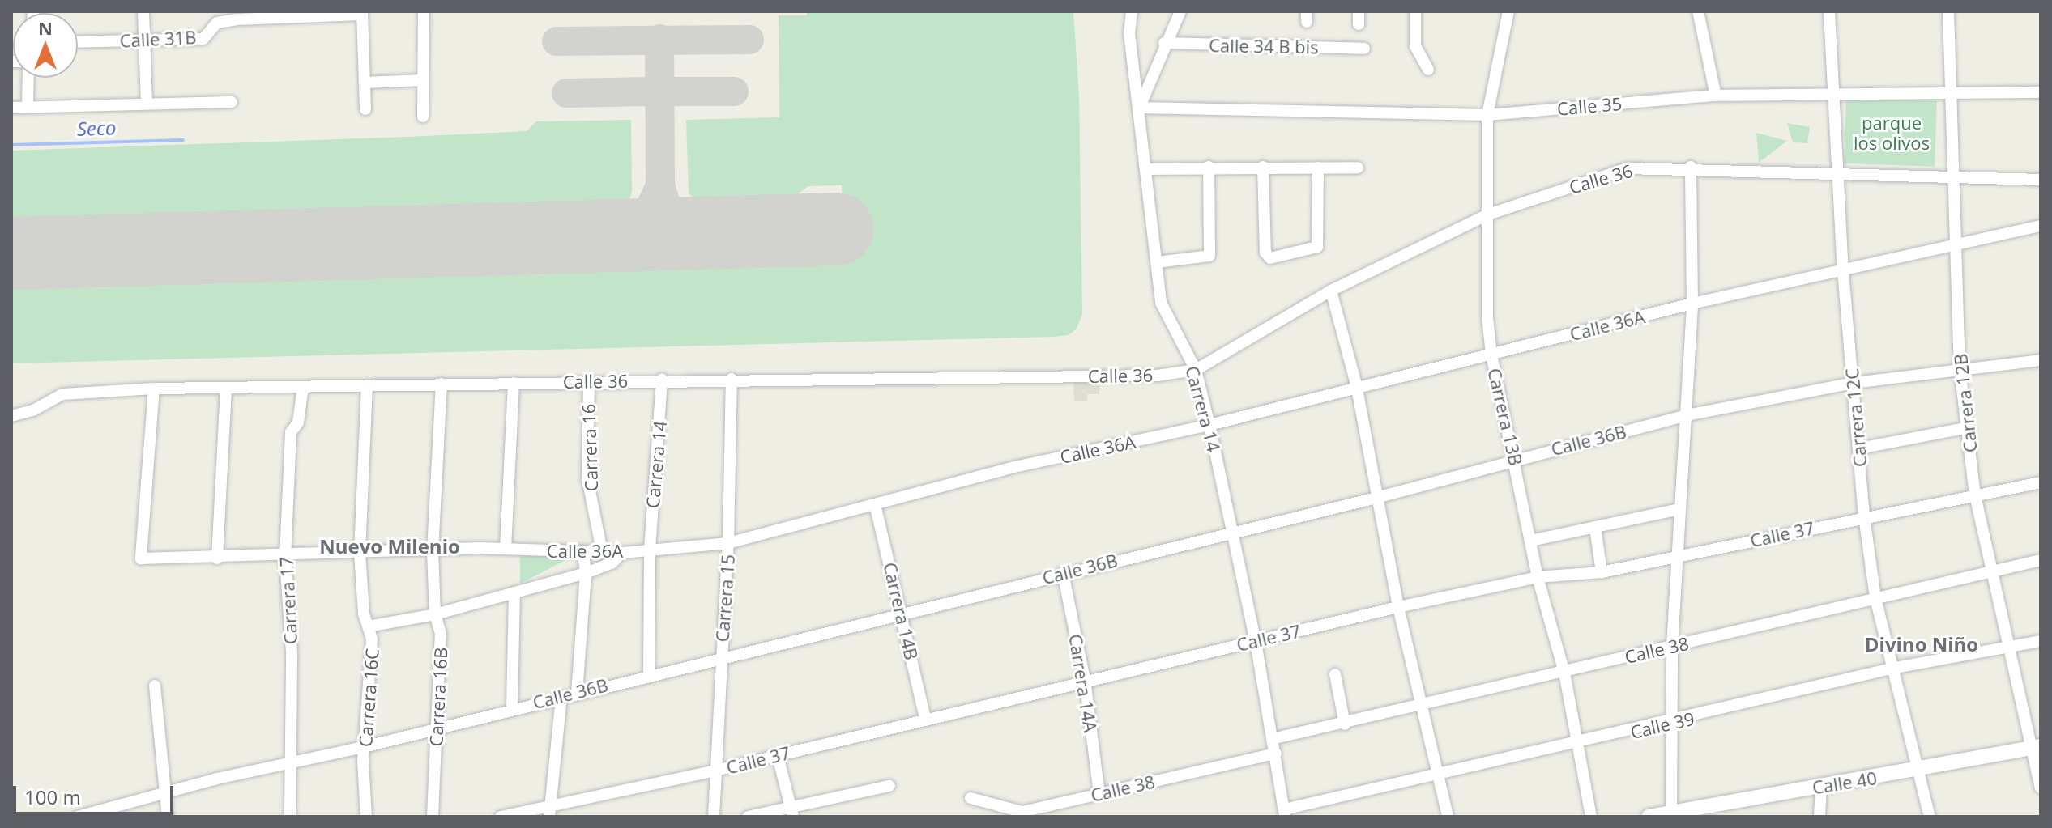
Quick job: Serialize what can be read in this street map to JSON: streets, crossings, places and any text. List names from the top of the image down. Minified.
{"streets":{"street":["Calle 31B","Calle 34 B bis","Calle 35","Calle 36","Calle 36A","Carrera 12B","Carrera 14","Carrera 13B","Carrera 12C","Calle 36B","Carrera 16","Calle 37","Carrera 15","Carrera 17","Carrera 14B","Calle 38","Carrera 14A","Carrera 16B","Carrera 16C","Calle 39","Calle 40"]},"crossings":[["Calle 34 B bis","Carrera 14"],["Calle 35","Carrera 12B"],["Calle 35","Carrera 14"],["Calle 35","Carrera 13B"],["Calle 35","Carrera 12C"],["Calle 36","Calle 36A"],["Calle 36","Carrera 12B"],["Calle 36","Carrera 14"],["Calle 36","Carrera 13B"],["Calle 36","Carrera 12C"],["Calle 36","Carrera 16"],["Calle 36","Carrera 15"],["Calle 36","Carrera 17"],["Calle 36","Carrera 16B"],["Calle 36","Carrera 16C"],["Calle 36A","Carrera 12B"],["Calle 36A","Carrera 14"],["Calle 36A","Carrera 13B"],["Calle 36A","Carrera 12C"],["Calle 36A","Carrera 16"],["Calle 36A","Carrera 15"],["Calle 36A","Carrera 17"],["Calle 36A","Carrera 14B"],["Calle 36A","Carrera 16B"],["Calle 36A","Carrera 16C"],["Carrera 12B","Calle 36B"],["Carrera 12B","Calle 37"],["Carrera 12B","Calle 38"],["Carrera 12B","Calle 39"],["Carrera 12B","Calle 40"],["Carrera 14","Calle 36B"],["Carrera 14","Calle 37"],["Carrera 14","Calle 38"],["Carrera 14","Calle 39"],["Carrera 13B","Calle 36B"],["Carrera 13B","Calle 37"],["Carrera 13B","Calle 38"],["Carrera 13B","Calle 39"],["Carrera 12C","Calle 36B"],["Carrera 12C","Calle 37"],["Carrera 12C","Calle 38"],["Carrera 12C","Calle 39"],["Carrera 12C","Calle 40"],["Calle 36B","Carrera 15"],["Calle 36B","Carrera 17"],["Calle 36B","Carrera 14B"],["Calle 36B","Carrera 14A"],["Calle 36B","Carrera 16B"],["Calle 36B","Carrera 16C"],["Calle 37","Carrera 15"],["Calle 37","Carrera 14B"],["Calle 37","Carrera 14A"],["Calle 38","Carrera 14A"]],"districts":["Nuevo Milenio","Divino Niño"],"water":["Seco"],"parks":["parque los olivos"],"scale_bar":"100 m","north":"top"}
